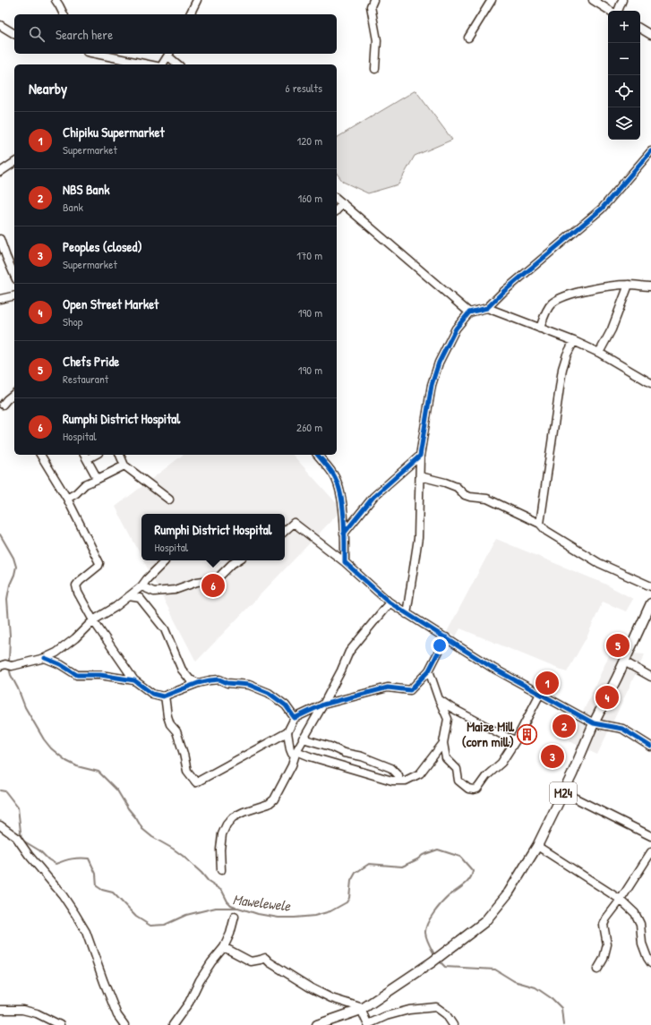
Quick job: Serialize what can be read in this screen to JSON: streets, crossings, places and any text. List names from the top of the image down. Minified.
{"streets":{"main road":["M24"]},"water":["Mawelewele"],"places":{"building":["Maize Mill (corn mill)"]},"page":{"map_buttons":["+","−"],"search":"Search here","heading":["Nearby","6 results"],"list":[{"mark":"1","name":"Chipiku Supermarket","note":"Supermarket","value":"120 m"},{"mark":"2","name":"NBS Bank","note":"Bank","value":"160 m"},{"mark":"3","name":"Peoples (closed)","note":"Supermarket","value":"170 m"},{"mark":"4","name":"Open Street Market","note":"Shop","value":"190 m"},{"mark":"5","name":"Chefs Pride","note":"Restaurant","value":"190 m"},{"mark":"6","name":"Rumphi District Hospital","note":"Hospital","value":"260 m"}],"popup":["Rumphi District Hospital","Hospital"],"pins":["6","5","1","4","2","3"]}}
